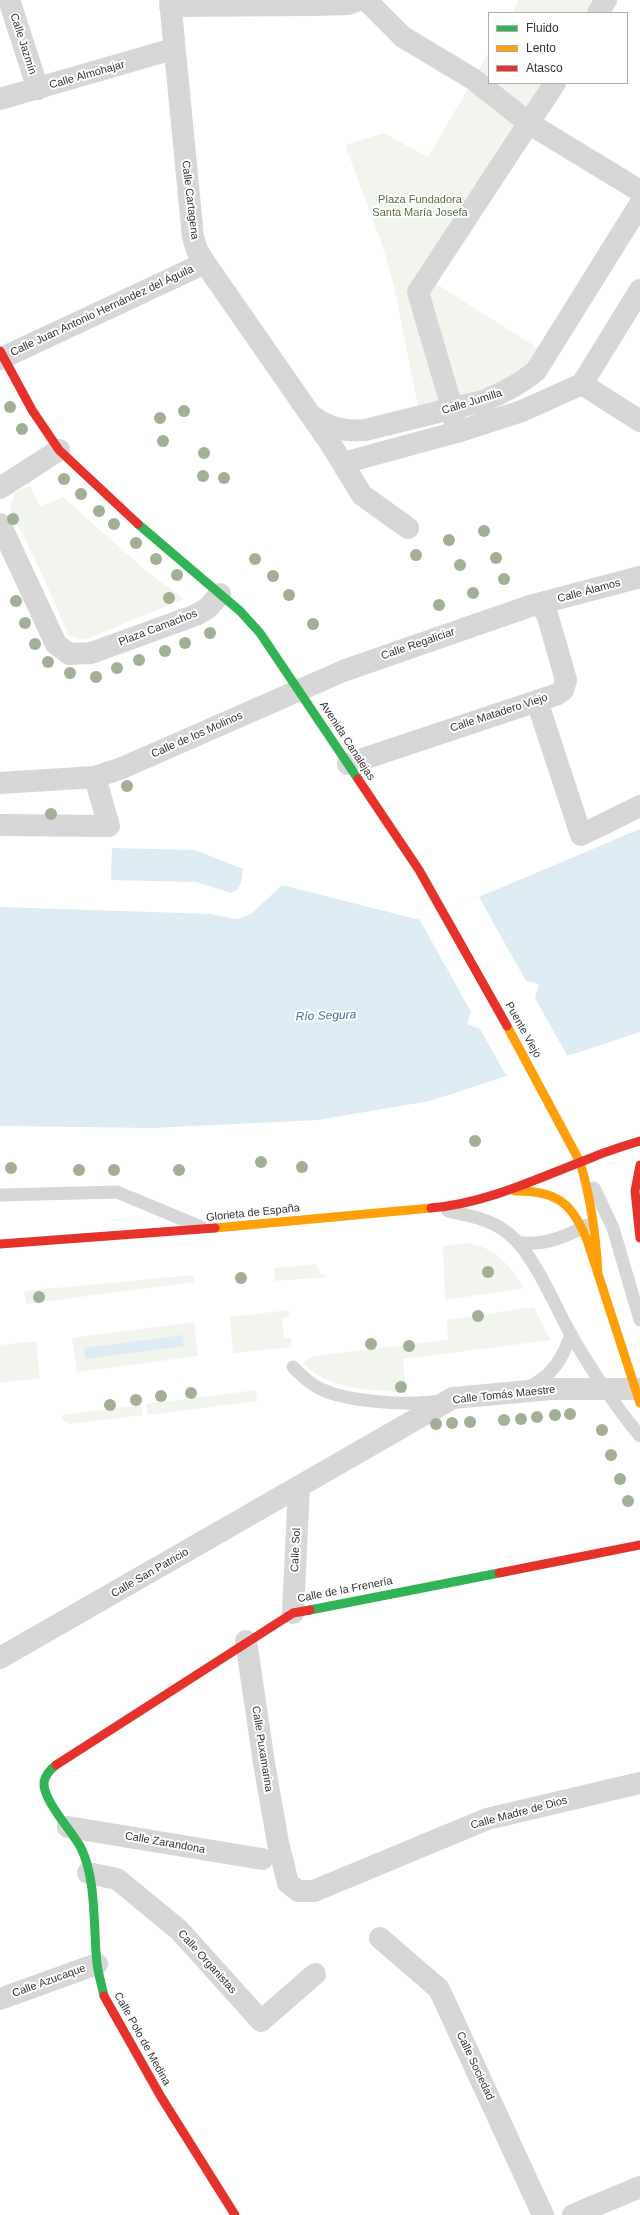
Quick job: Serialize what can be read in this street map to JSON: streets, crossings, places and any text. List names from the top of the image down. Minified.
{"streets":{"street":["Calle Jazmín","Calle Almohajar","Calle Cartagena","Calle Juan Antonio Hernández del Águila","Calle Jumilla","Calle Álamos","Plaza Camachos","Calle Regaliciar","Calle Matadero Viejo","Calle de los Molinos","Avenida Canalejas","Puente Viejo","Glorieta de España","Calle Tomás Maestre","Calle Sol","Calle San Patricio","Calle de la Frenería","Calle Puxamarina","Calle Madre de Dios","Calle Zarandona","Calle Organistas","Calle Azucaque","Calle Polo de Medina","Calle Sociedad"]},"crossings":[["Calle Jazmín","Calle Almohajar"],["Calle Almohajar","Calle Cartagena"],["Calle Cartagena","Calle Juan Antonio Hernández del Águila"],["Calle Cartagena","Calle Jumilla"],["Calle Álamos","Calle Regaliciar"],["Calle Álamos","Calle Matadero Viejo"],["Plaza Camachos","Avenida Canalejas"],["Calle Regaliciar","Calle Matadero Viejo"],["Calle Regaliciar","Calle de los Molinos"],["Calle Regaliciar","Avenida Canalejas"],["Calle Matadero Viejo","Avenida Canalejas"],["Calle de los Molinos","Avenida Canalejas"],["Avenida Canalejas","Puente Viejo"],["Calle Tomás Maestre","Calle Sol"],["Calle Tomás Maestre","Calle San Patricio"],["Calle Sol","Calle San Patricio"],["Calle Sol","Calle de la Frenería"],["Calle de la Frenería","Calle Puxamarina"],["Calle de la Frenería","Calle Polo de Medina"],["Calle Puxamarina","Calle Madre de Dios"],["Calle Puxamarina","Calle Zarandona"],["Calle Zarandona","Calle Polo de Medina"],["Calle Organistas","Calle Polo de Medina"],["Calle Azucaque","Calle Polo de Medina"]],"water":["Río Segura"],"parks":["Plaza Fundadora Santa María Josefa"],"legend":["Fluido","Lento","Atasco"]}
